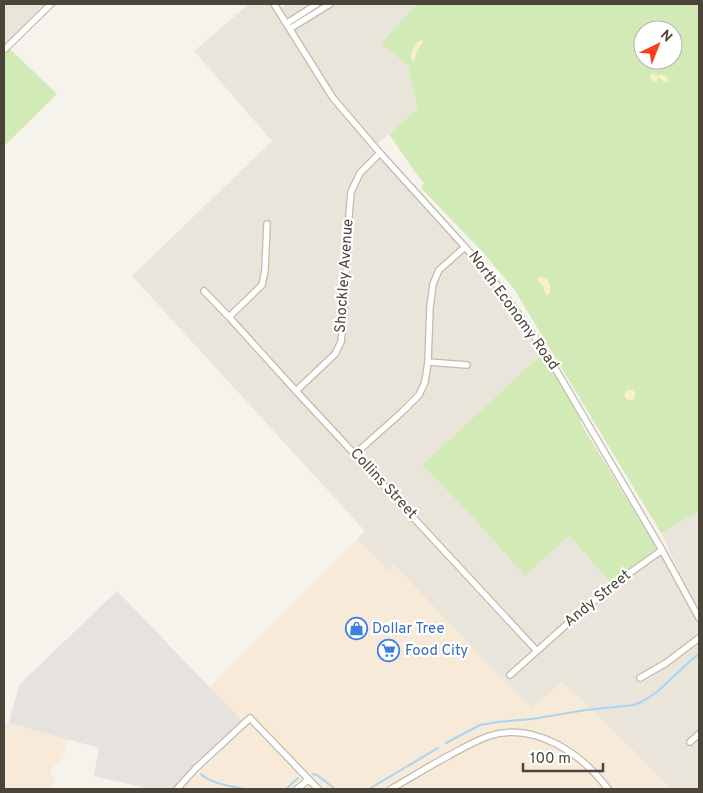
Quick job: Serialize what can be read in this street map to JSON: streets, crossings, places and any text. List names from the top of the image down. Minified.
{"streets":{"street":["Shockley Avenue","North Economy Road","Collins Street","Andy Street"]},"crossings":[["Shockley Avenue","North Economy Road"],["Shockley Avenue","Collins Street"],["North Economy Road","Andy Street"],["Collins Street","Andy Street"]],"places":{"shop":["Dollar Tree"],"supermarket":["Food City"]},"scale_bar":"100 m","north":"top right"}
